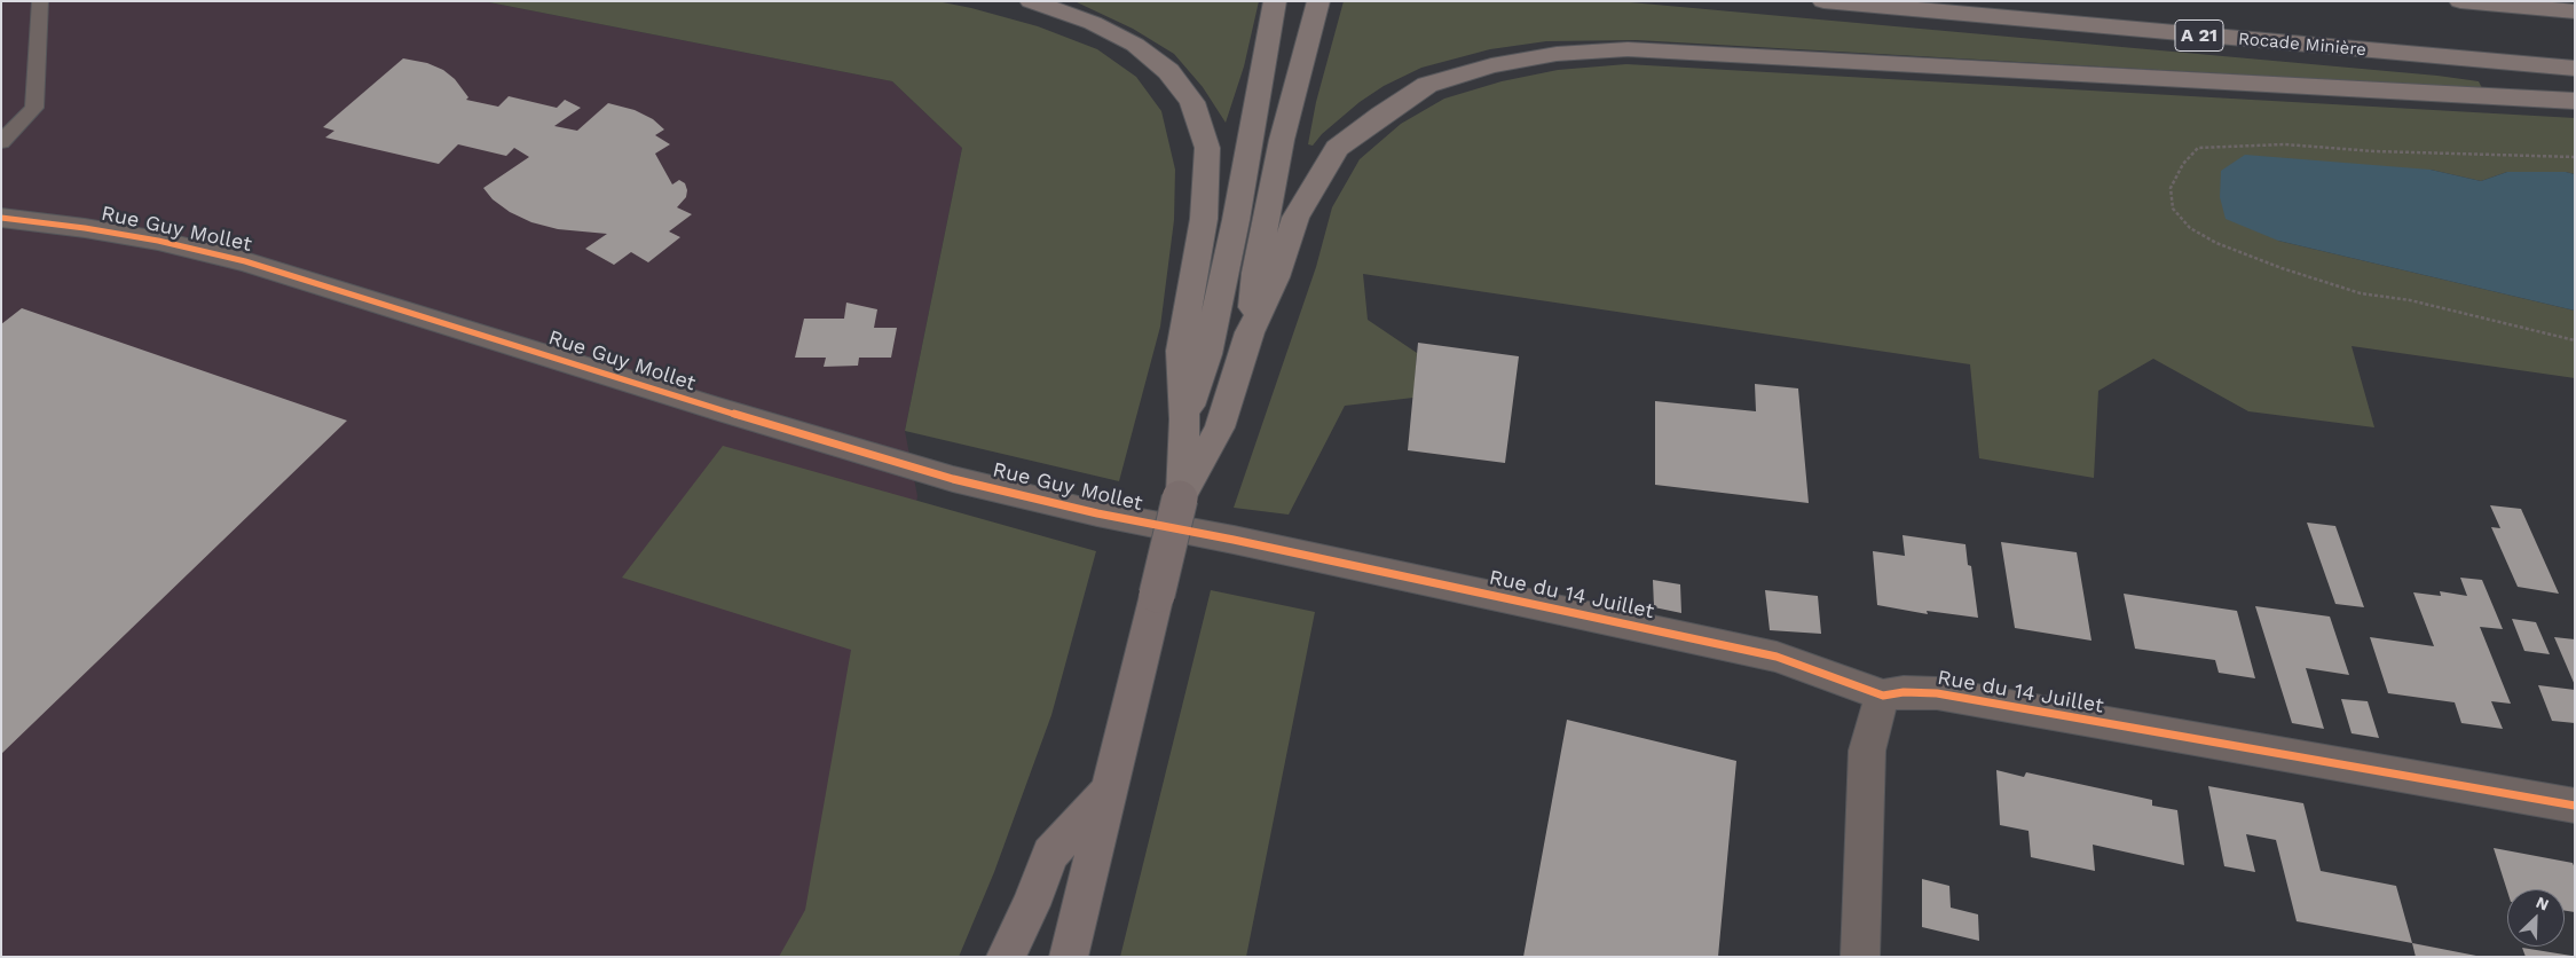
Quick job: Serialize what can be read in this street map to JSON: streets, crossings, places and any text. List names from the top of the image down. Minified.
{"streets":{"highway":["A 21","Rocade Minière"],"street":["Rue Guy Mollet","Rue du 14 Juillet"]},"crossings":[["Rue Guy Mollet","Rue du 14 Juillet"]],"north":"top right"}
